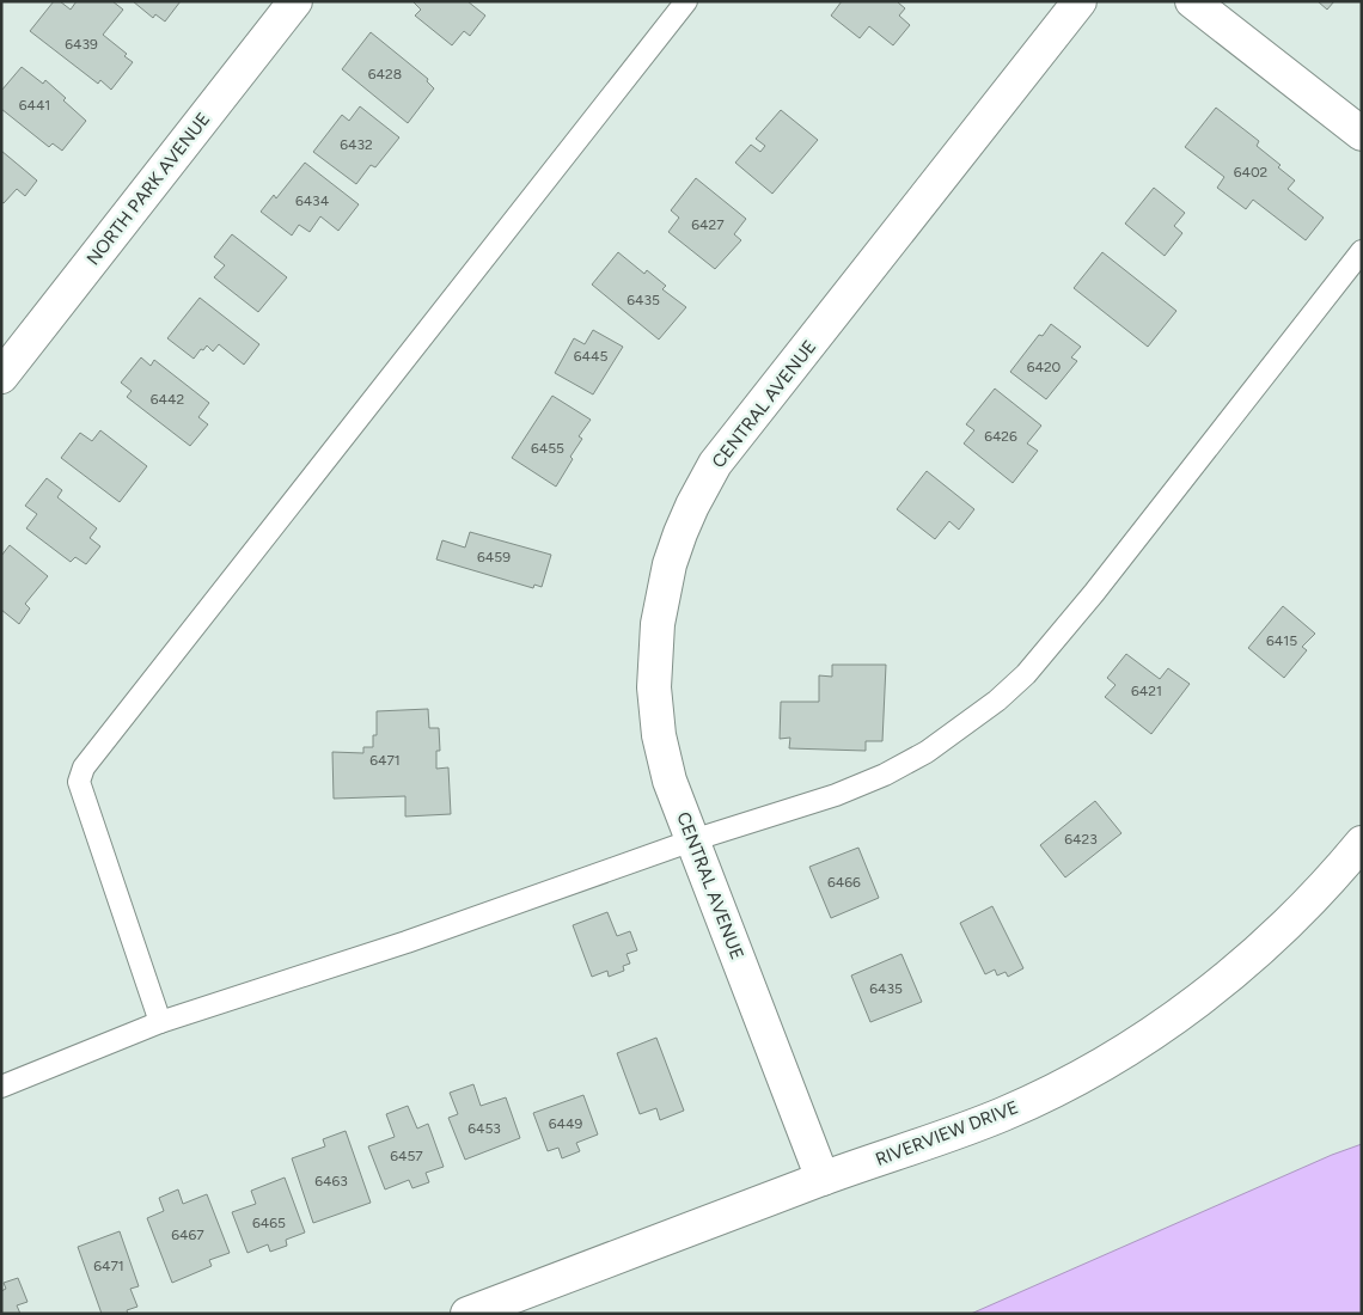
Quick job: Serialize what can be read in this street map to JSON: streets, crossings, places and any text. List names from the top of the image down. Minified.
{"streets":{"street":["NORTH PARK AVENUE","CENTRAL AVENUE","RIVERVIEW DRIVE"]},"crossings":[["CENTRAL AVENUE","RIVERVIEW DRIVE"]],"house_numbers":["6439","6428","6441","6432","6402","6434","6427","6435","6445","6420","6442","6426","6455","6459","6415","6421","6471","6423","6466","6435","6449","6453","6457","6463","6465","6467","6471"]}
